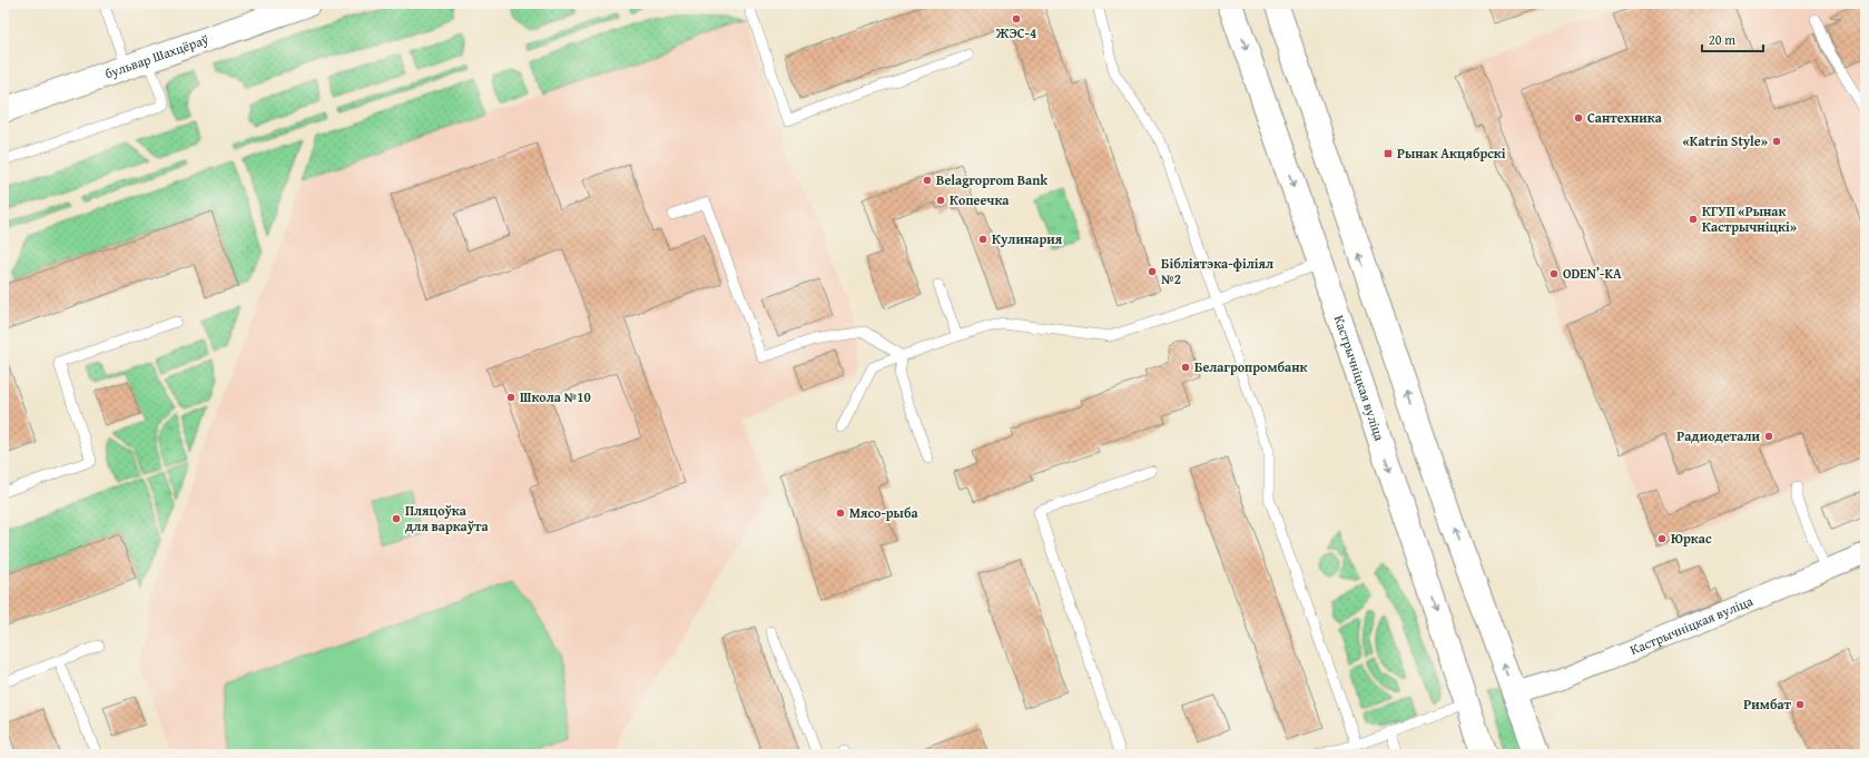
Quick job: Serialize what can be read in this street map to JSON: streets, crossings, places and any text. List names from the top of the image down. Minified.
{"streets":{"main road":["бульвар Шахцёраў","Кастрычніцкая вуліца"]},"places":{"other":["ЖЭС-4","Сантехника","«Katrin Style»","Belagroprom Bank","Копеечка","КГУП «Рынак Кастрычніцкі»","Кулинария","Бібліятэка-філіял №2","ODEN’-KA","Белагропромбанк","Школа №10","Радиодетали","Мясо-рыба","Пляцоўка для варкаўта","Юркас","Римбат"],"transit":["Рынак Акцябрскі"]},"scale_bar":"20 m"}
